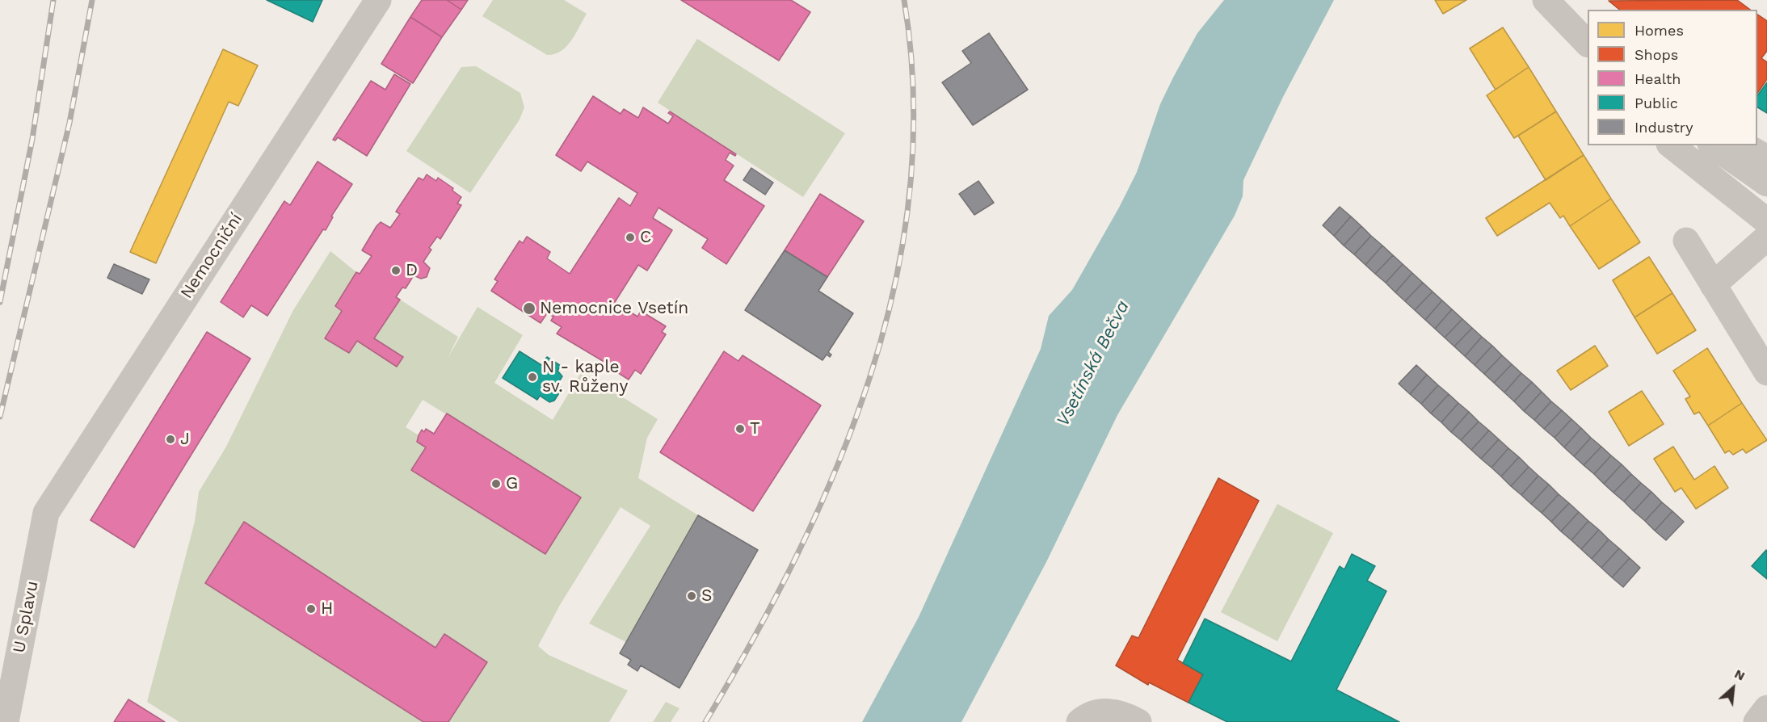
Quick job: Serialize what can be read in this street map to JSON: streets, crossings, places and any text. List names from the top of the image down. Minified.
{"streets":{"street":["Nemocniční","U Splavu"]},"crossings":[["Nemocniční","U Splavu"]],"water":["Vsetínská Bečva"],"places":["C","D","Nemocnice Vsetín","N - kaple sv. Růženy","T","J","G","S","H"],"legend":["Homes","Shops","Health","Public","Industry"],"north":"top right"}
